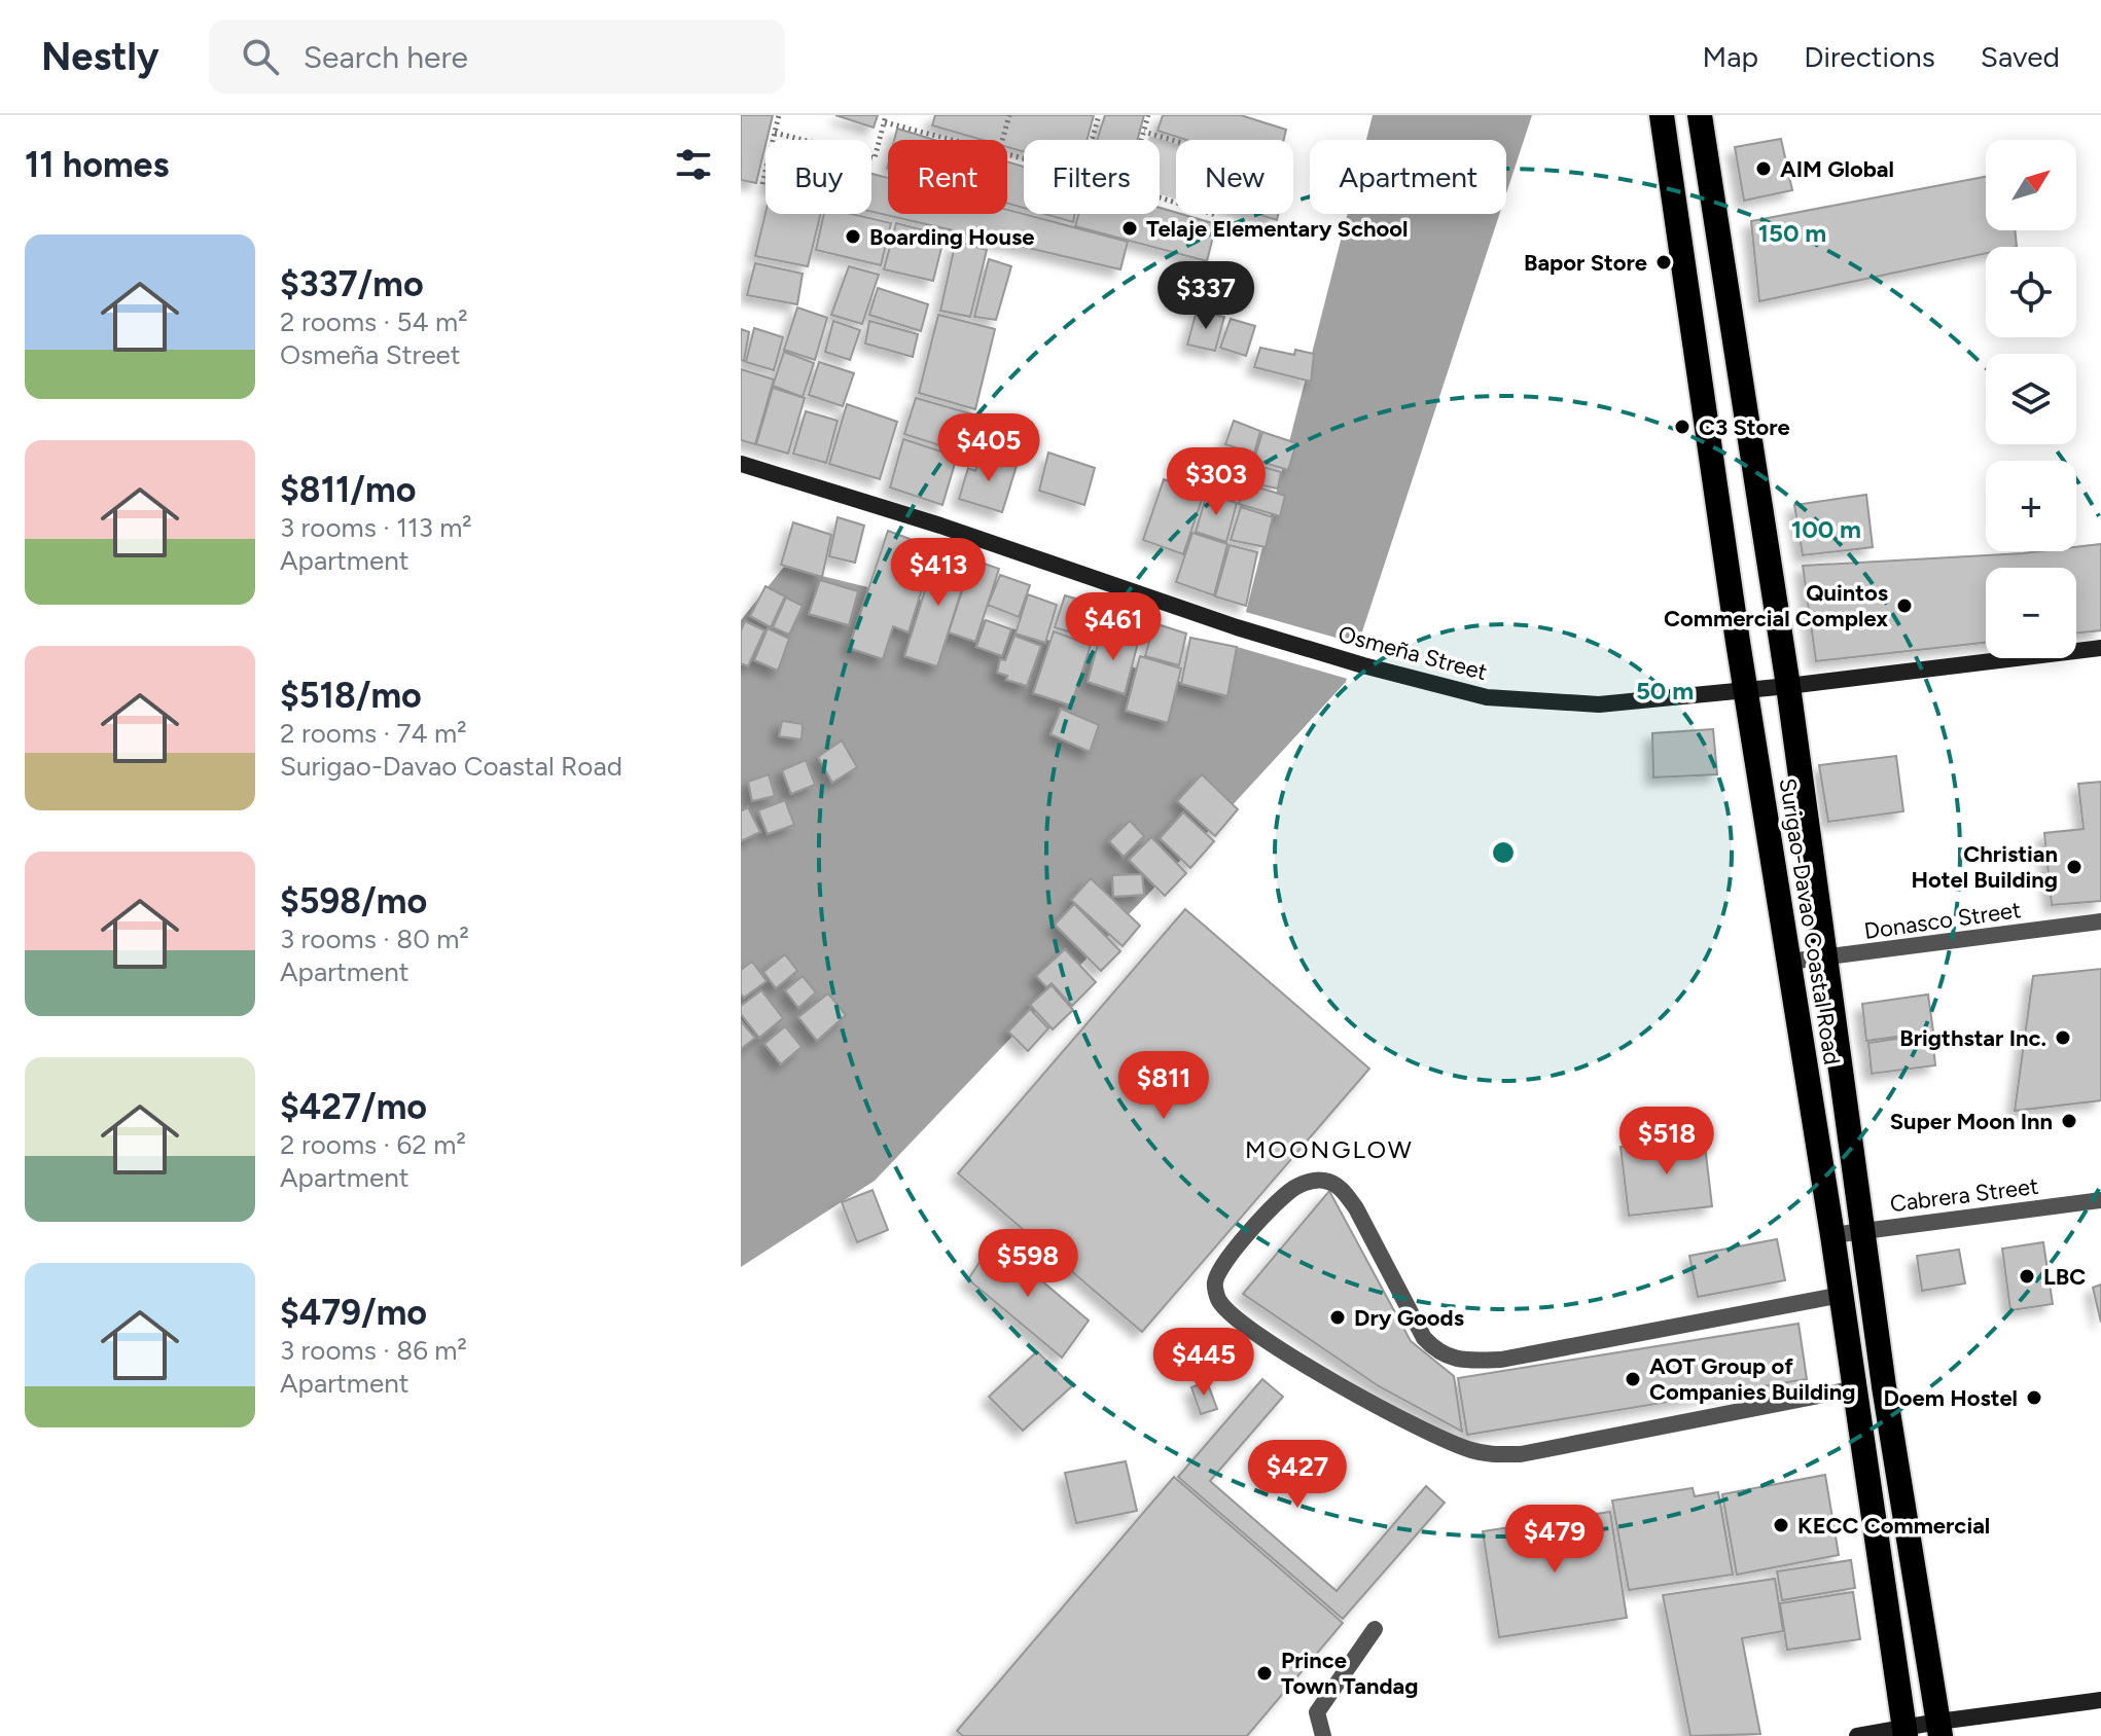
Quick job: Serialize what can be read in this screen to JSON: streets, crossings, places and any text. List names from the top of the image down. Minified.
{"streets":{"highway":["Surigao-Davao Coastal Road"],"main road":["Osmeña Street"],"street":["Donasco Street","Cabrera Street"]},"crossings":[["Osmeña Street","Surigao-Davao Coastal Road"],["Donasco Street","Surigao-Davao Coastal Road"],["Surigao-Davao Coastal Road","Cabrera Street"]],"districts":["MOONGLOW"],"places":["AIM Global","Telaje Elementary School","Boarding House","Bapor Store","C3 Store","Quintos Commercial Complex","Christian Hotel Building","Brigthstar Inc.","Super Moon Inn","LBC","Dry Goods","AOT Group of Companies Building","Doem Hostel","KECC Commercial","Prince Town Tandag"],"north":"top right","page":{"header":"Nestly","search":"Search here","nav":["Map","Directions","Saved"],"heading":"11 homes","map_buttons":["+","−"],"chip":["Buy","Rent","Filters","New","Apartment"],"list":[{"name":"$337/mo","note":"2 rooms · 54 m² · Osmeña Street"},{"name":"$811/mo","note":"3 rooms · 113 m² · Apartment"},{"name":"$518/mo","note":"2 rooms · 74 m² · Surigao-Davao Coastal Road"},{"name":"$598/mo","note":"3 rooms · 80 m² · Apartment"},{"name":"$427/mo","note":"2 rooms · 62 m² · Apartment"},{"name":"$479/mo","note":"3 rooms · 86 m² · Apartment"}],"price":["$337","$405","$303","$413","$461","$811","$518","$598","$445","$427","$479"]},"rings":["150 m","100 m","50 m"]}
